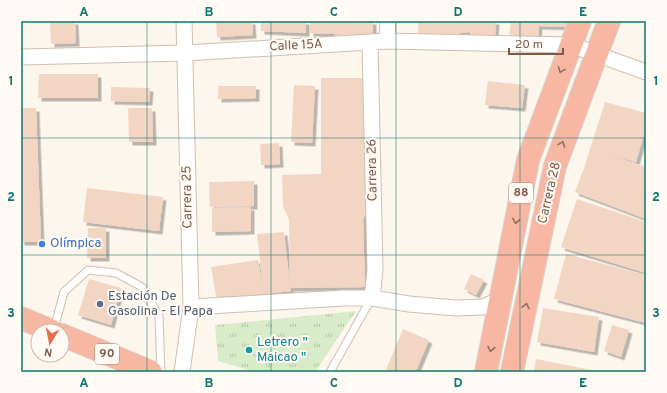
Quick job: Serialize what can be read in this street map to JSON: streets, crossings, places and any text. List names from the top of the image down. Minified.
{"streets":{"highway":["88","Carrera 28","90"],"street":["Calle 15A","Carrera 26","Carrera 25"]},"crossings":[["Calle 15A","Carrera 26"],["Calle 15A","Carrera 28"],["Calle 15A","Carrera 25"]],"places":["Olímpica","Estación De Gasolina - El Papa","Letrero \" Maicao \""],"scale_bar":"20 m","north":"bottom","grid":{"columns":["A","B","C","D","E"],"rows":["1","2","3"]}}
